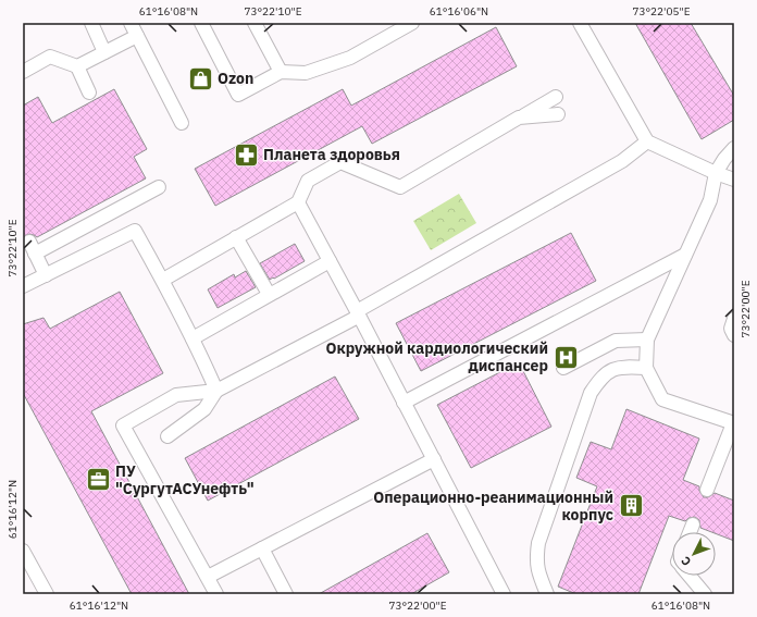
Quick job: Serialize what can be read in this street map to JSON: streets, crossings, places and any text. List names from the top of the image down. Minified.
{"places":{"shop":["Ozon"],"pharmacy":["Планета здоровья"],"hospital":["Окружной кардиологический диспансер"],"office":["ПУ \"СургутАСУнефть\""],"building":["Операционно-реанимационный корпус"]},"north":"bottom left","coordinates":["61°16'08\"N","73°22'10\"E","61°16'06\"N","73°22'05\"E","73°22'00\"E","61°16'12\"N"]}
